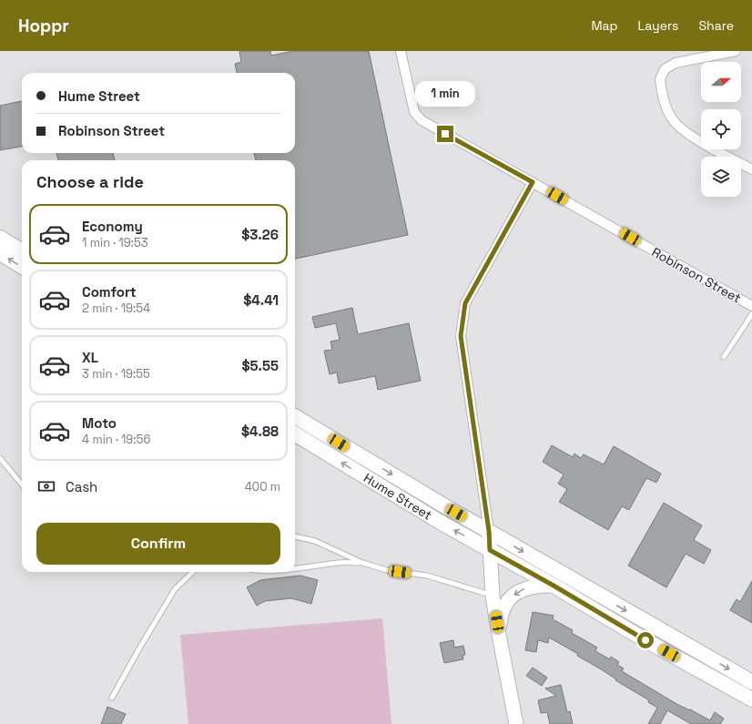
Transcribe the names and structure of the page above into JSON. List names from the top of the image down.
{
  "streets": {
    "main road": ["Hume Street"],
    "street": ["Robinson Street"]
  },
  "north": "right",
  "page": {
    "header": "Hoppr",
    "nav": ["Map", "Layers", "Share"],
    "banner": ["Hume Street", "Robinson Street"],
    "bubble": "1 min",
    "heading": "Choose a ride",
    "list": [
      {
        "name": "Economy",
        "note": "1 min · 19:53",
        "value": "$3.26"
      },
      {
        "name": "Comfort",
        "note": "2 min · 19:54",
        "value": "$4.41"
      },
      {
        "name": "XL",
        "note": "3 min · 19:55",
        "value": "$5.55"
      },
      {
        "name": "Moto",
        "note": "4 min · 19:56",
        "value": "$4.88"
      }
    ],
    "pay": ["Cash", "400 m"],
    "buttons": "Confirm"
  }
}
